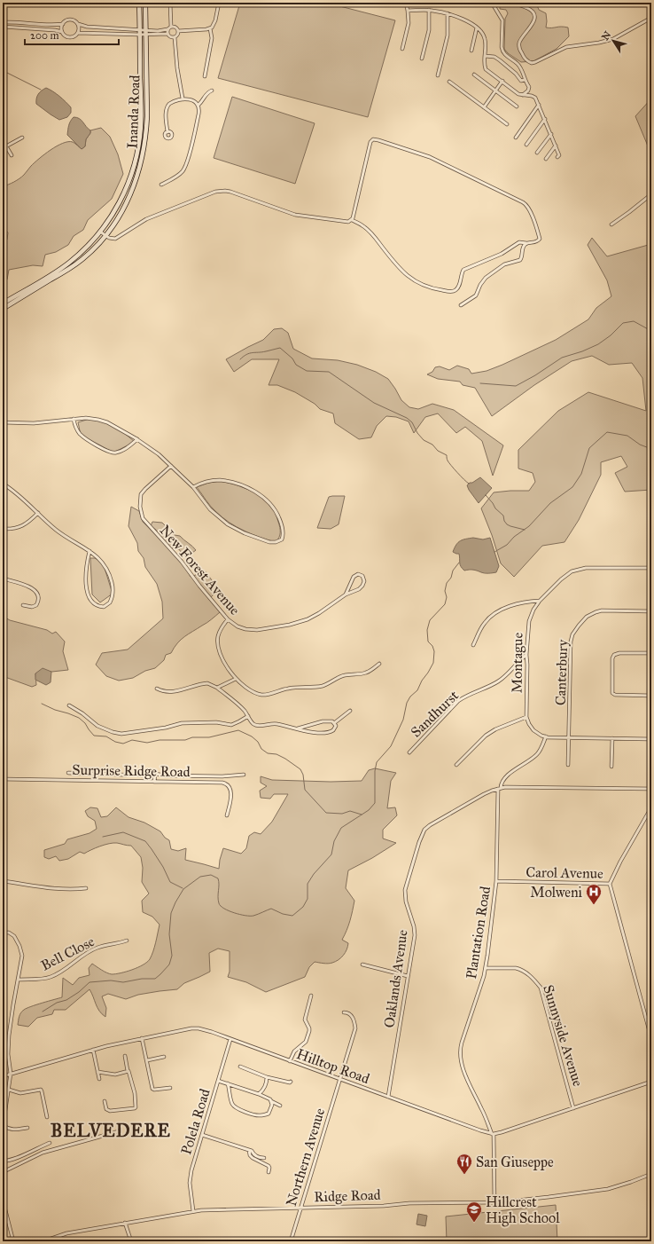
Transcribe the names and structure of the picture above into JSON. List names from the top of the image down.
{
  "streets": {
    "main road": ["Inanda Road"],
    "street": [
      "New Forest Avenue",
      "Montague",
      "Canterbury",
      "Sandhurst",
      "Surprise Ridge Road",
      "Carol Avenue",
      "Plantation Road",
      "Bell Close",
      "Oaklands Avenue",
      "Sunnyside Avenue",
      "Hilltop Road",
      "Polela Road",
      "Northern Avenue",
      "Ridge Road"
    ]
  },
  "crossings": [
    ["Montague", "Sandhurst"],
    ["Carol Avenue", "Plantation Road"],
    ["Plantation Road", "Oaklands Avenue"],
    ["Plantation Road", "Sunnyside Avenue"],
    ["Plantation Road", "Hilltop Road"],
    ["Plantation Road", "Ridge Road"],
    ["Oaklands Avenue", "Hilltop Road"],
    ["Hilltop Road", "Polela Road"],
    ["Hilltop Road", "Northern Avenue"],
    ["Polela Road", "Ridge Road"],
    ["Northern Avenue", "Ridge Road"]
  ],
  "districts": ["BELVEDERE"],
  "places": {
    "hospital": ["Molweni"],
    "restaurant": ["San Giuseppe"],
    "school or university": ["Hillcrest High School"]
  },
  "scale_bar": "200 m",
  "north": "top left"
}
